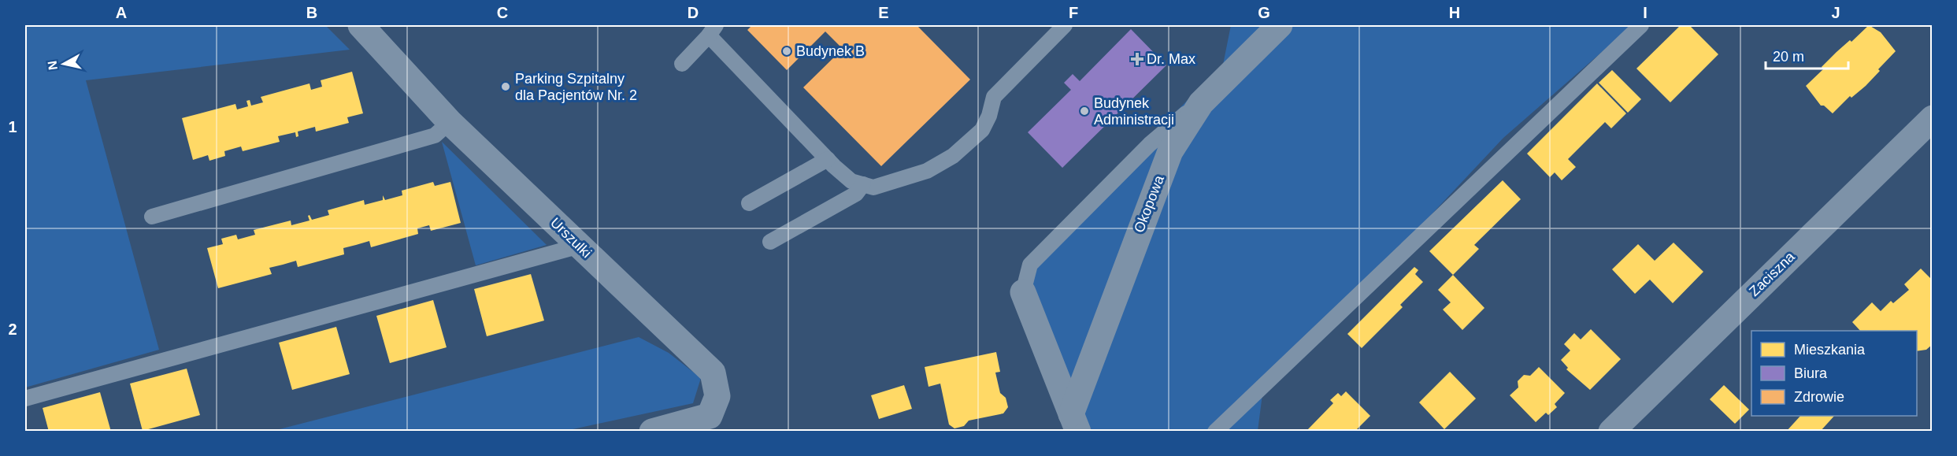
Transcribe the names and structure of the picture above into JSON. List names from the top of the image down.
{
  "streets": {
    "street": ["Okopowa", "Urszulki", "Zaciszna"]
  },
  "places": {
    "other": ["Budynek B", "Parking Szpitalny dla Pacjentów Nr. 2", "Budynek Administracji"],
    "health": ["Dr. Max"]
  },
  "legend": ["Mieszkania", "Biura", "Zdrowie"],
  "scale_bar": "20 m",
  "north": "left",
  "grid": {
    "columns": [
      "A",
      "B",
      "C",
      "D",
      "E",
      "F",
      "G",
      "H",
      "I",
      "J"
    ],
    "rows": ["1", "2"]
  }
}
